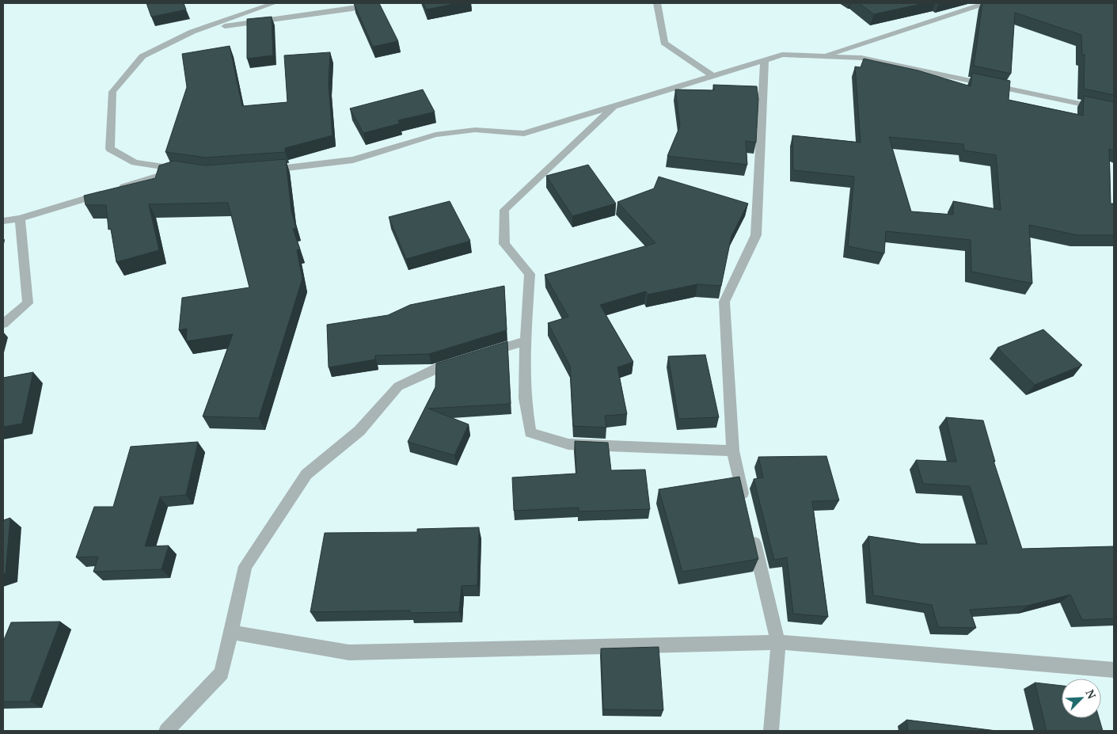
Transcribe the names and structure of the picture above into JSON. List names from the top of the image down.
{
  "north": "top right"
}
